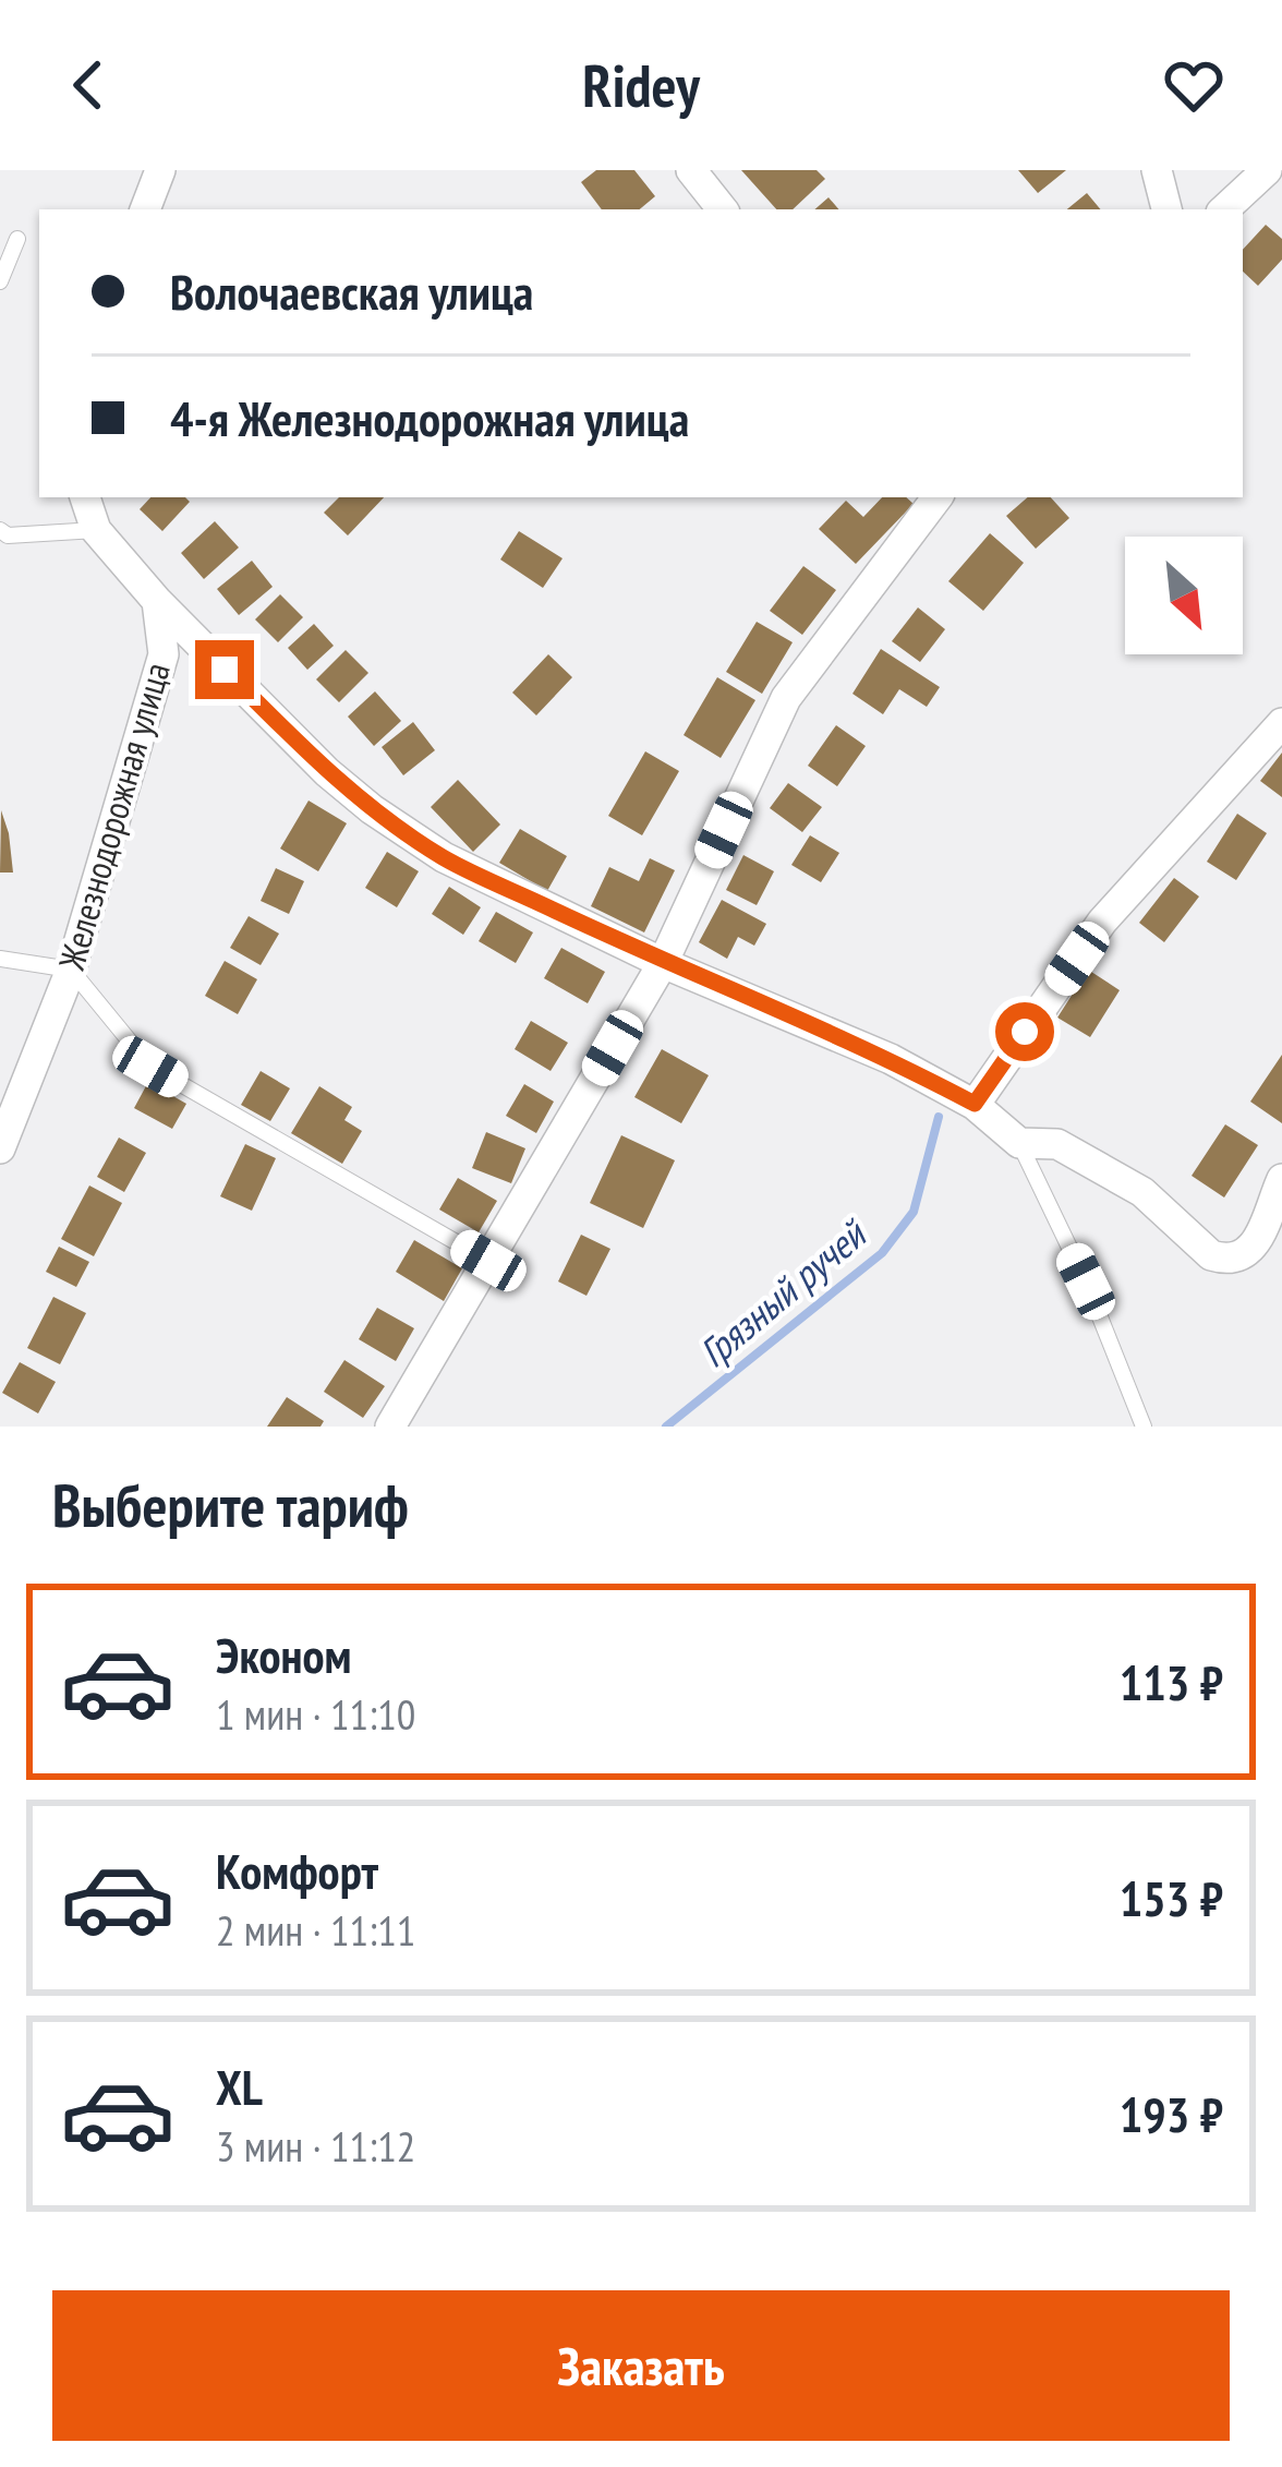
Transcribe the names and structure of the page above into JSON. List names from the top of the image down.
{
  "streets": {
    "street": ["Железнодорожная улица"]
  },
  "water": ["Грязный ручей"],
  "north": "bottom right",
  "page": {
    "header": "Ridey",
    "banner": ["Волочаевская улица", "4-я Железнодорожная улица"],
    "heading": "Выберите тариф",
    "list": [
      {
        "name": "Эконом",
        "note": "1 мин · 11:10",
        "value": "113 ₽"
      },
      {
        "name": "Комфорт",
        "note": "2 мин · 11:11",
        "value": "153 ₽"
      },
      {
        "name": "XL",
        "note": "3 мин · 11:12",
        "value": "193 ₽"
      }
    ],
    "buttons": "Заказать"
  }
}
